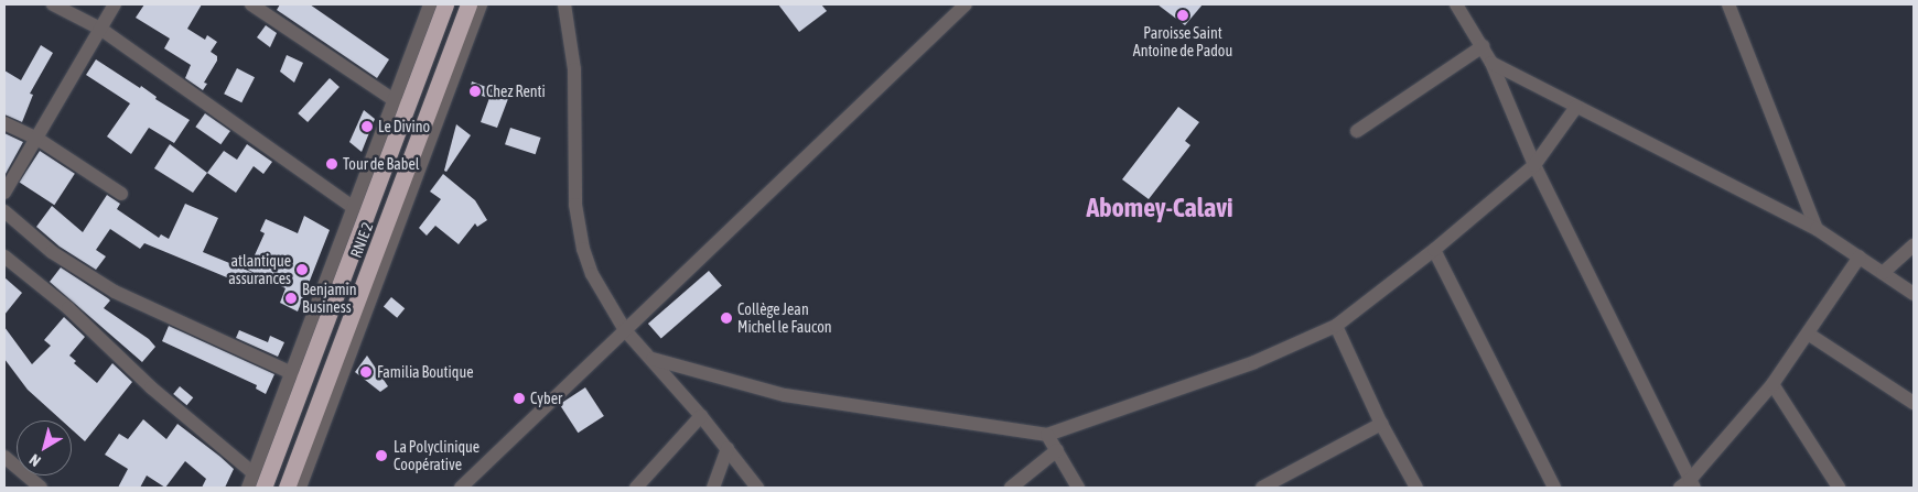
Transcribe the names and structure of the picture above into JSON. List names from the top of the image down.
{
  "streets": {
    "highway": ["RNIE 2"]
  },
  "districts": ["Abomey-Calavi"],
  "places": [
    "Paroisse Saint Antoine de Padou",
    "Chez Renti",
    "Le Divino",
    "Tour de Babel",
    "atlantique assurances",
    "Benjamin Business",
    "Collège Jean Michel le Faucon",
    "Familia Boutique",
    "Cyber",
    "La Polyclinique Coopérative"
  ],
  "north": "bottom left"
}
